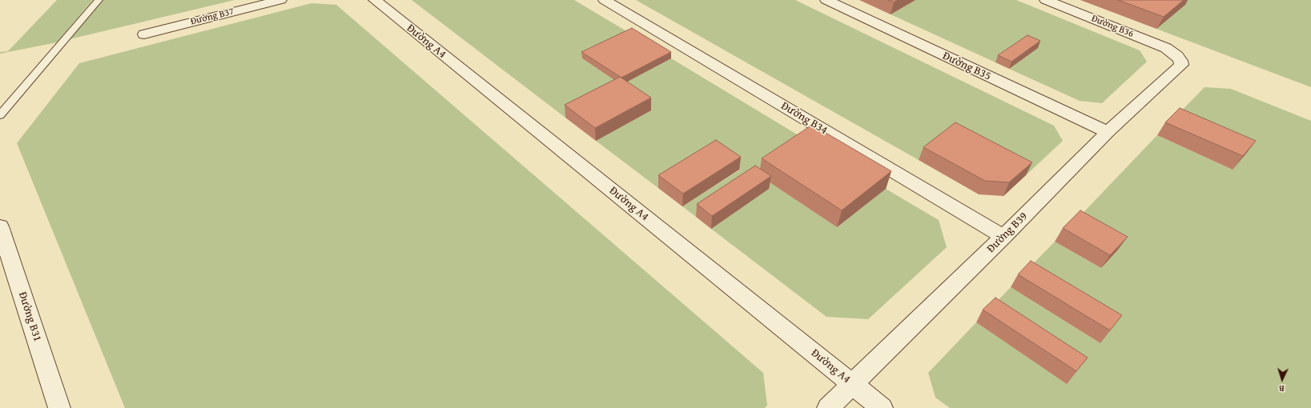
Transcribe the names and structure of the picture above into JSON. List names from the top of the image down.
{
  "streets": {
    "street": [
      "Đường B37",
      "Đường B36",
      "Đường A4",
      "Đường B35",
      "Đường B34",
      "Đường B39",
      "Đường B31"
    ]
  },
  "crossings": [
    ["Đường B36", "Đường B39"],
    ["Đường A4", "Đường B39"],
    ["Đường B35", "Đường B39"],
    ["Đường B34", "Đường B39"]
  ],
  "north": "bottom"
}
